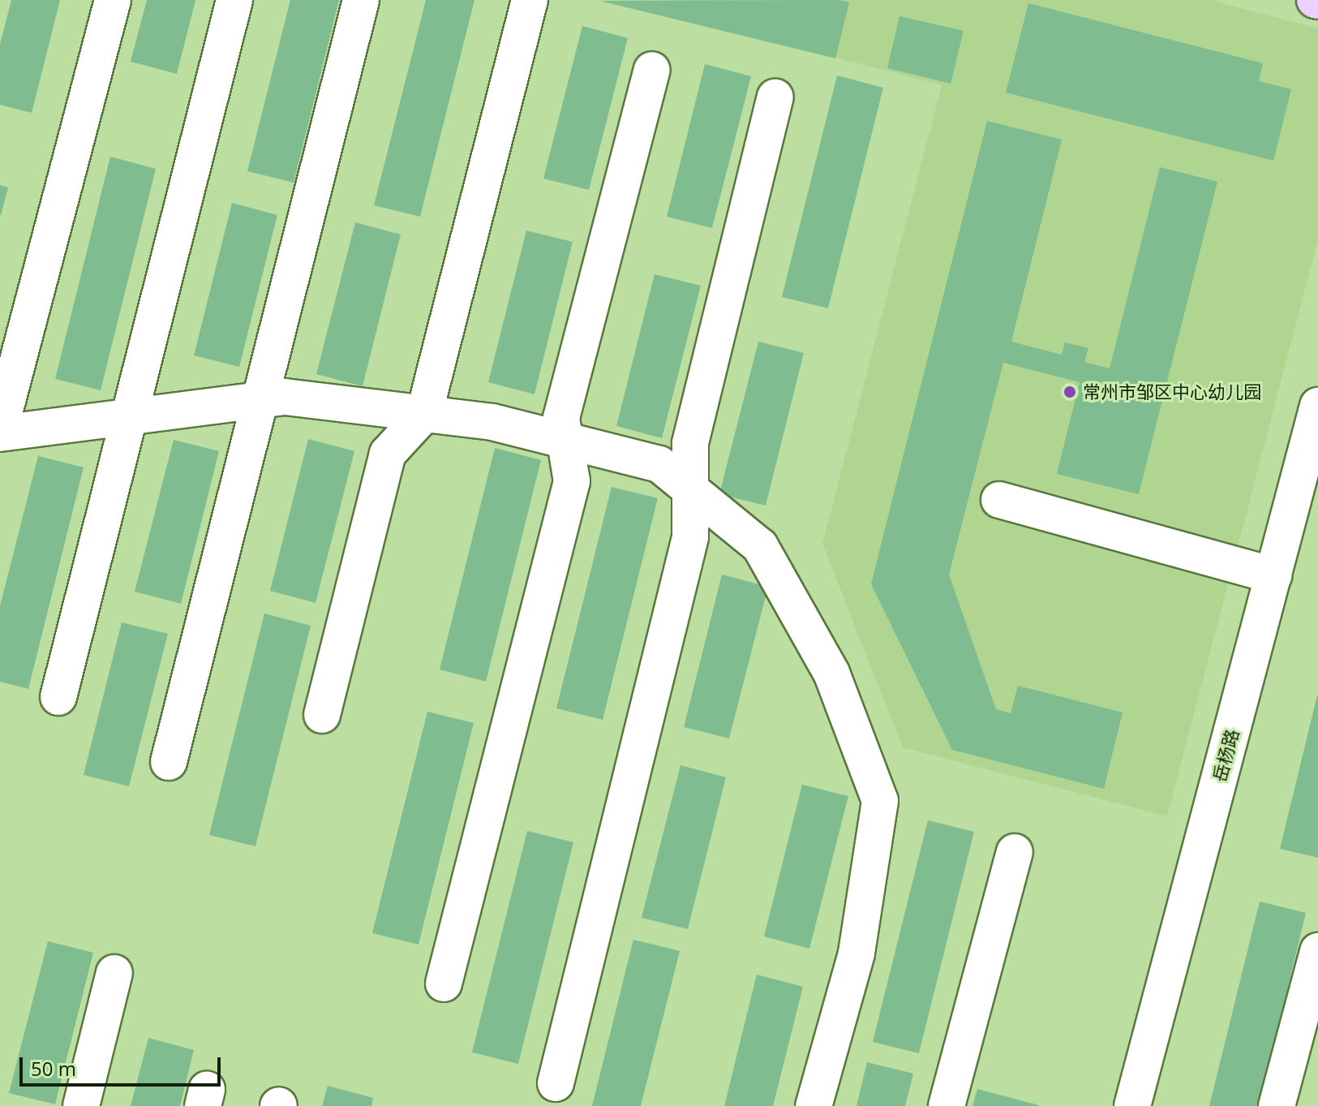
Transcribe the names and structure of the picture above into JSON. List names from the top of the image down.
{
  "streets": {
    "street": ["岳杨路"]
  },
  "places": ["常州市邹区中心幼儿园"],
  "scale_bar": "50 m"
}
